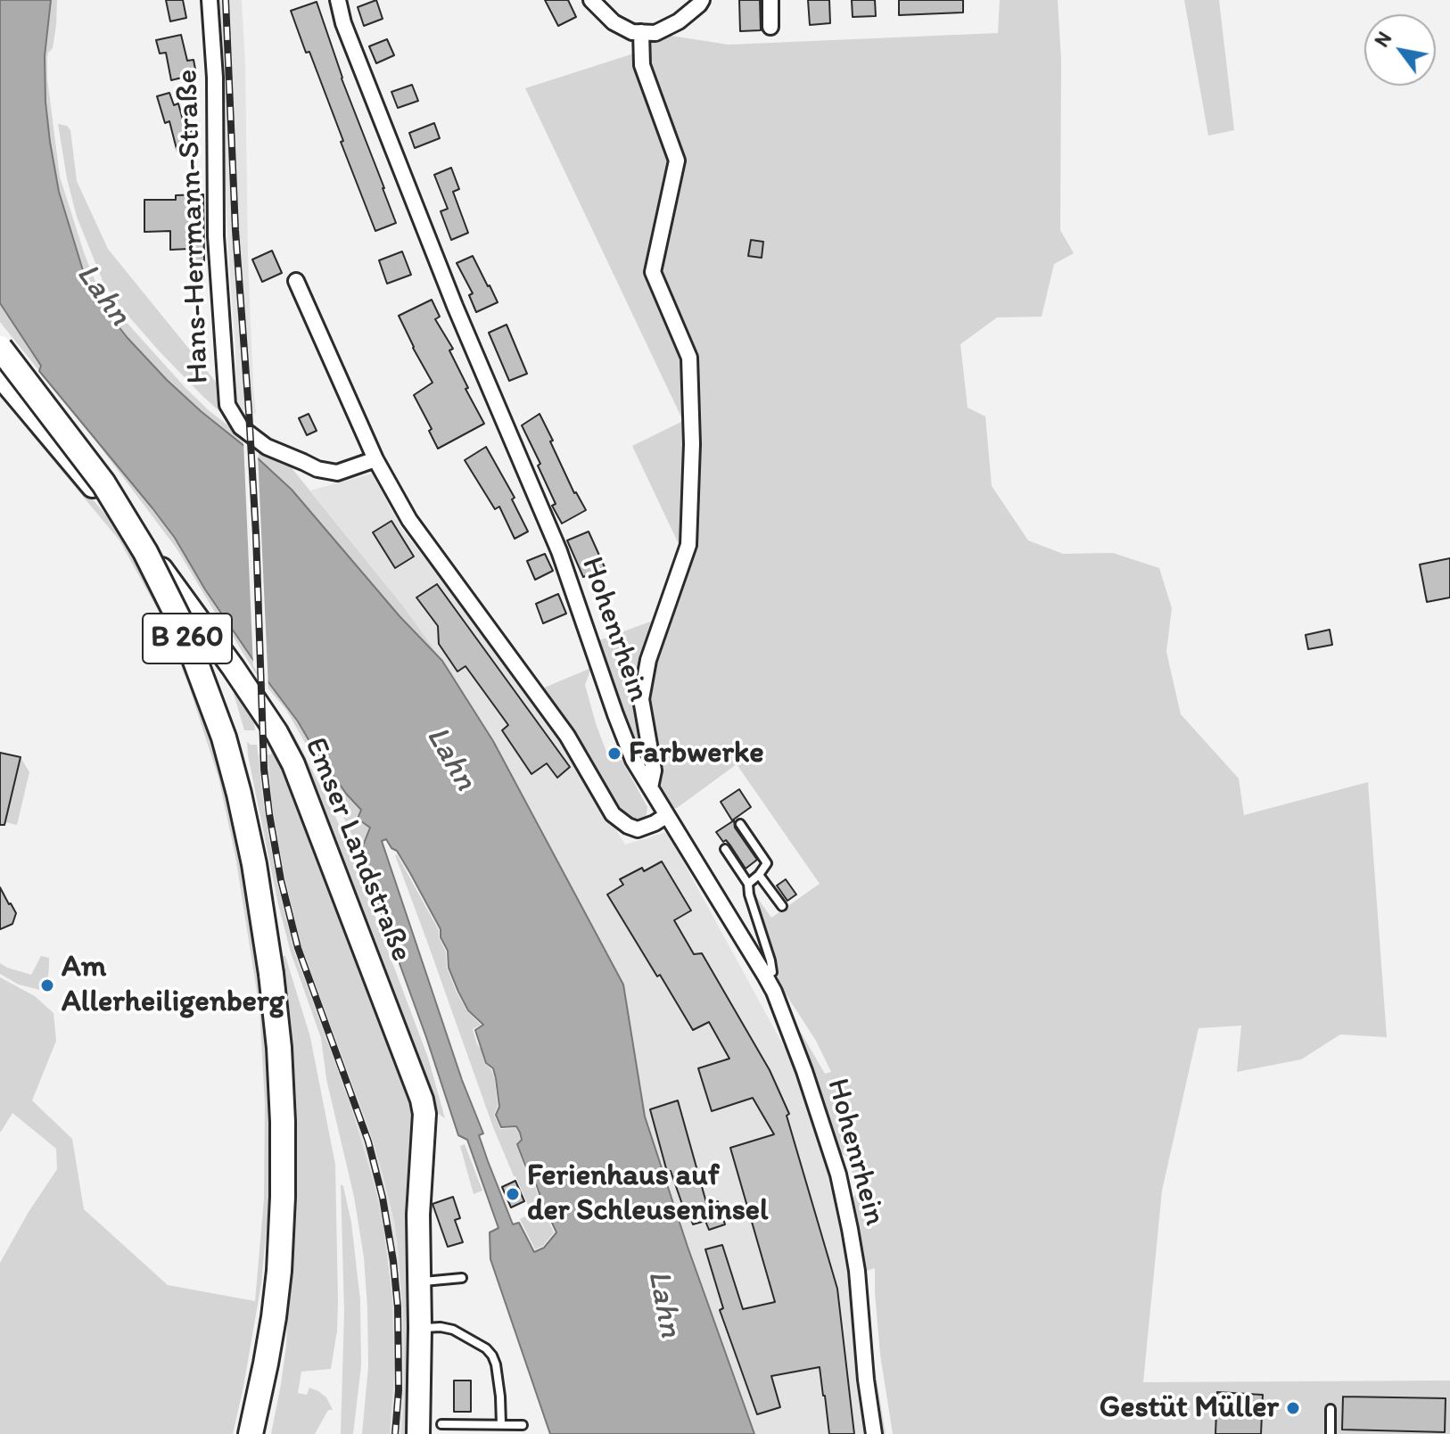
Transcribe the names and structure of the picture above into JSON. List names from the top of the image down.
{
  "streets": {
    "main road": ["B 260"],
    "street": ["Hans-Herrmann-Straße", "Hohenrhein", "Emser Landstraße"]
  },
  "water": ["Lahn"],
  "places": [
    "Farbwerke",
    "Am Allerheiligenberg",
    "Ferienhaus auf der Schleuseninsel",
    "Gestüt Müller"
  ],
  "north": "top left"
}
